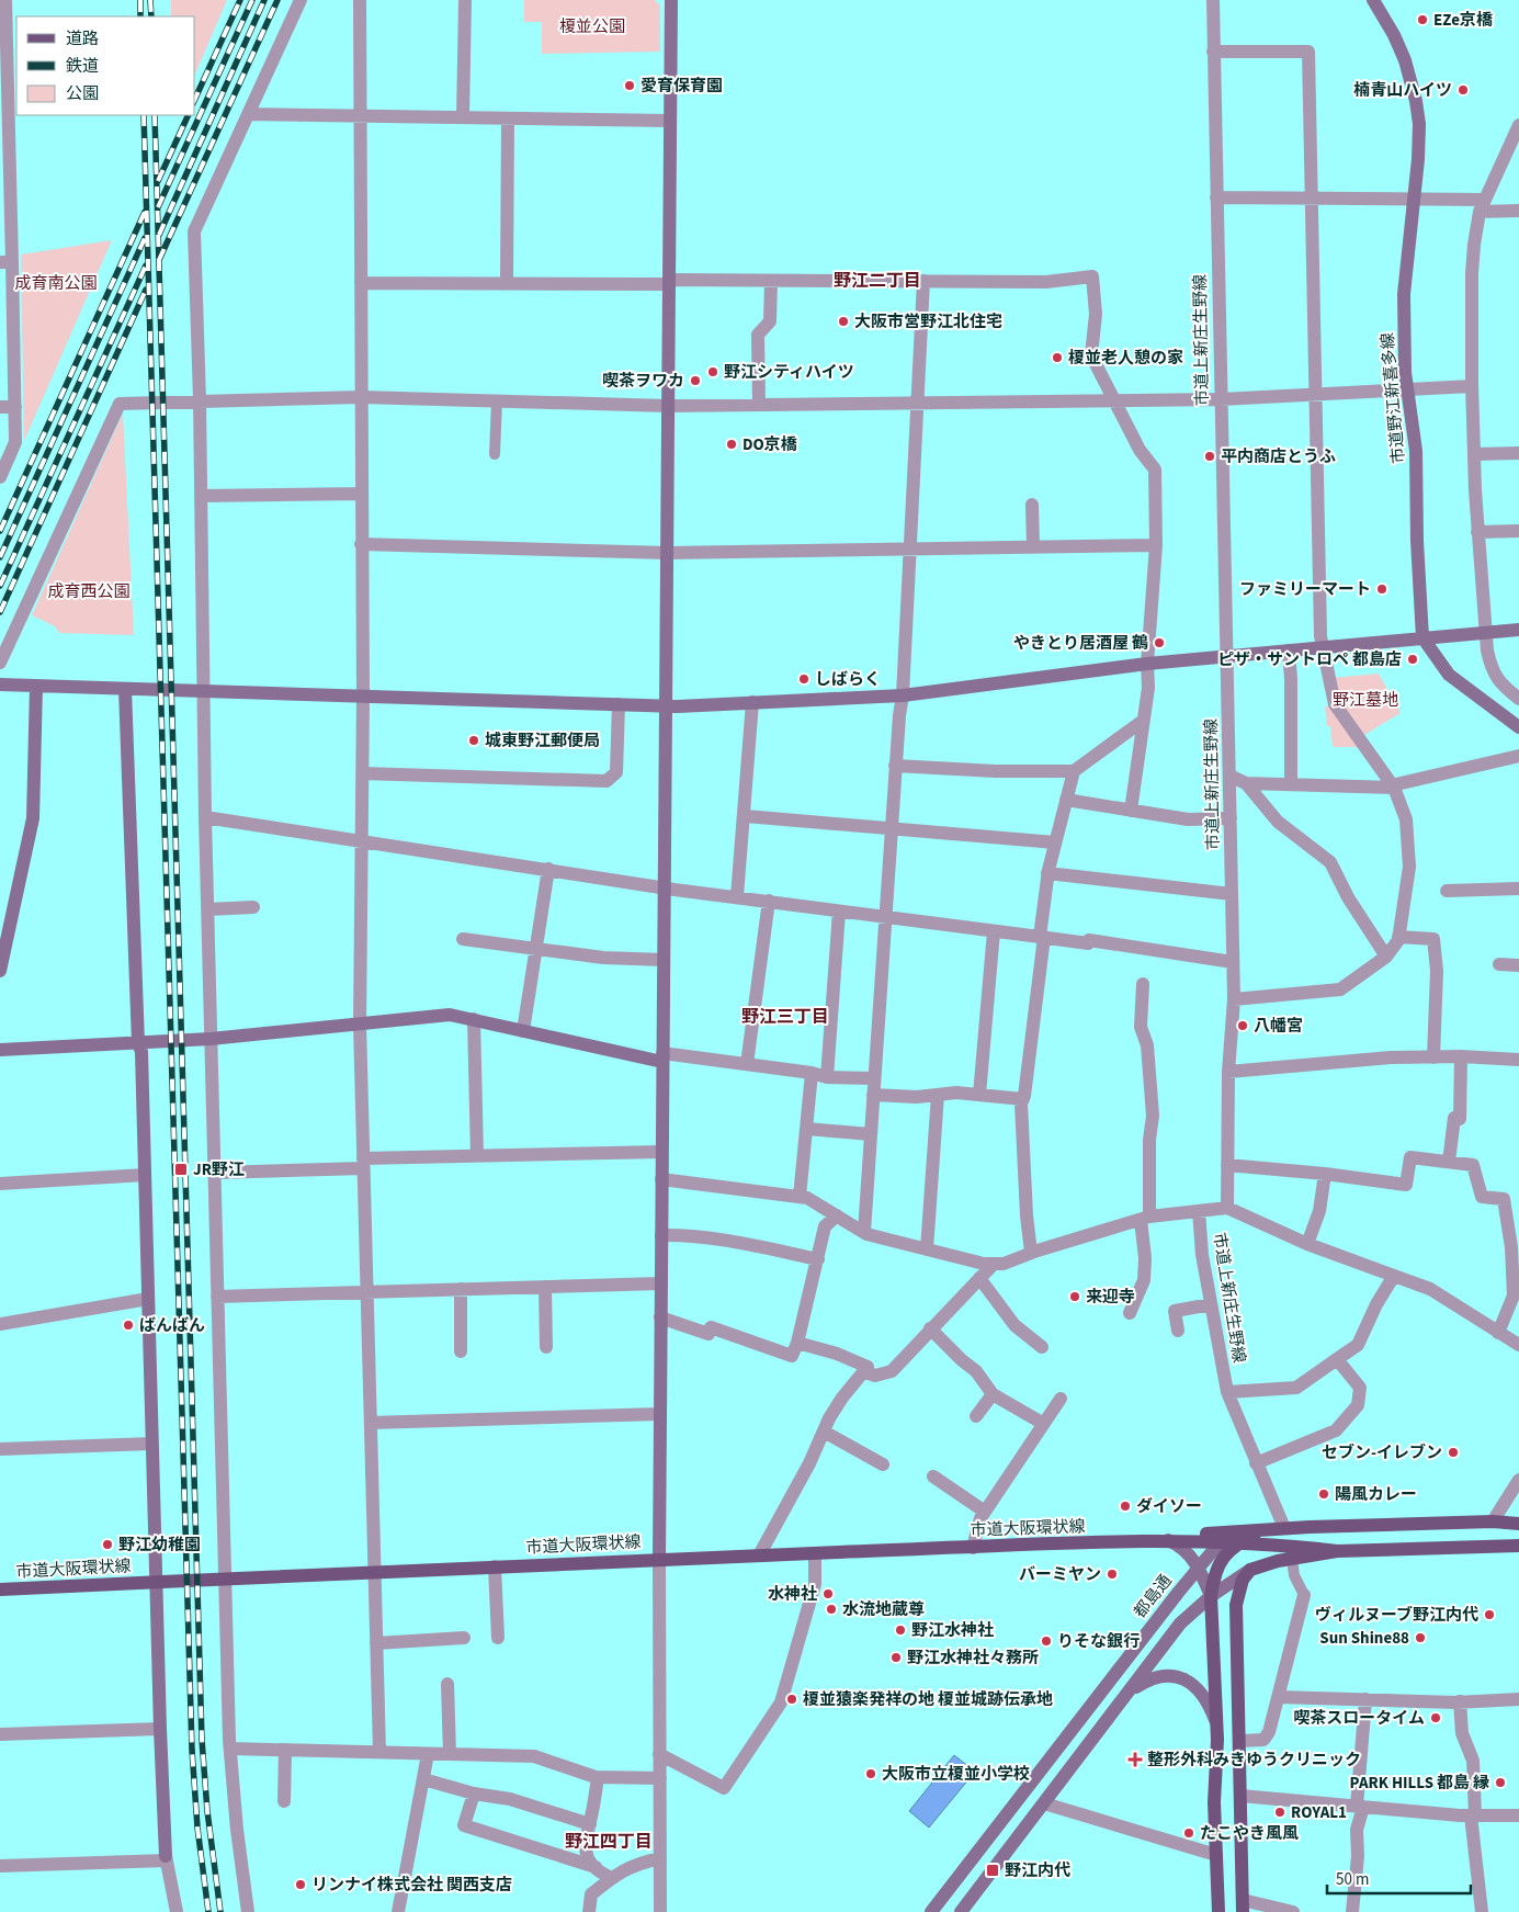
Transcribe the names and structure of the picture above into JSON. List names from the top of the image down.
{
  "streets": {
    "main road": ["市道大阪環状線"],
    "street": ["市道上新庄生野線", "市道野江新喜多線", "都島通"]
  },
  "crossings": [
    ["市道大阪環状線", "都島通"]
  ],
  "districts": ["野江二丁目", "野江三丁目", "野江四丁目"],
  "parks": [
    "榎並公園",
    "成育南公園",
    "成育西公園",
    "野江墓地"
  ],
  "places": {
    "other": [
      "EZe京橋",
      "愛育保育園",
      "楠青山ハイツ",
      "大阪市営野江北住宅",
      "榎並老人憩の家",
      "野江シティハイツ",
      "喫茶ヲワカ",
      "DO京橋",
      "平内商店とうふ",
      "ファミリーマート",
      "やきとり居酒屋 鶴",
      "ピザ・サントロペ 都島店",
      "しばらく",
      "城東野江郵便局",
      "八幡宮",
      "来迎寺",
      "ばんばん",
      "セブン-イレブン",
      "陽風カレー",
      "ダイソー",
      "野江幼稚園",
      "バーミヤン",
      "水神社",
      "水流地蔵尊",
      "ヴィルヌーブ野江内代",
      "野江水神社",
      "Sun Shine88",
      "りそな銀行",
      "野江水神社々務所",
      "榎並猿楽発祥の地 榎並城跡伝承地",
      "喫茶スロータイム",
      "大阪市立榎並小学校",
      "PARK HILLS 都島 縁",
      "ROYAL1",
      "たこやき風風",
      "リンナイ株式会社 関西支店"
    ],
    "transit": ["JR野江", "野江内代"],
    "health": ["整形外科みきゆうクリニック"]
  },
  "legend": ["道路", "鉄道", "公園"],
  "scale_bar": "50 m"
}
